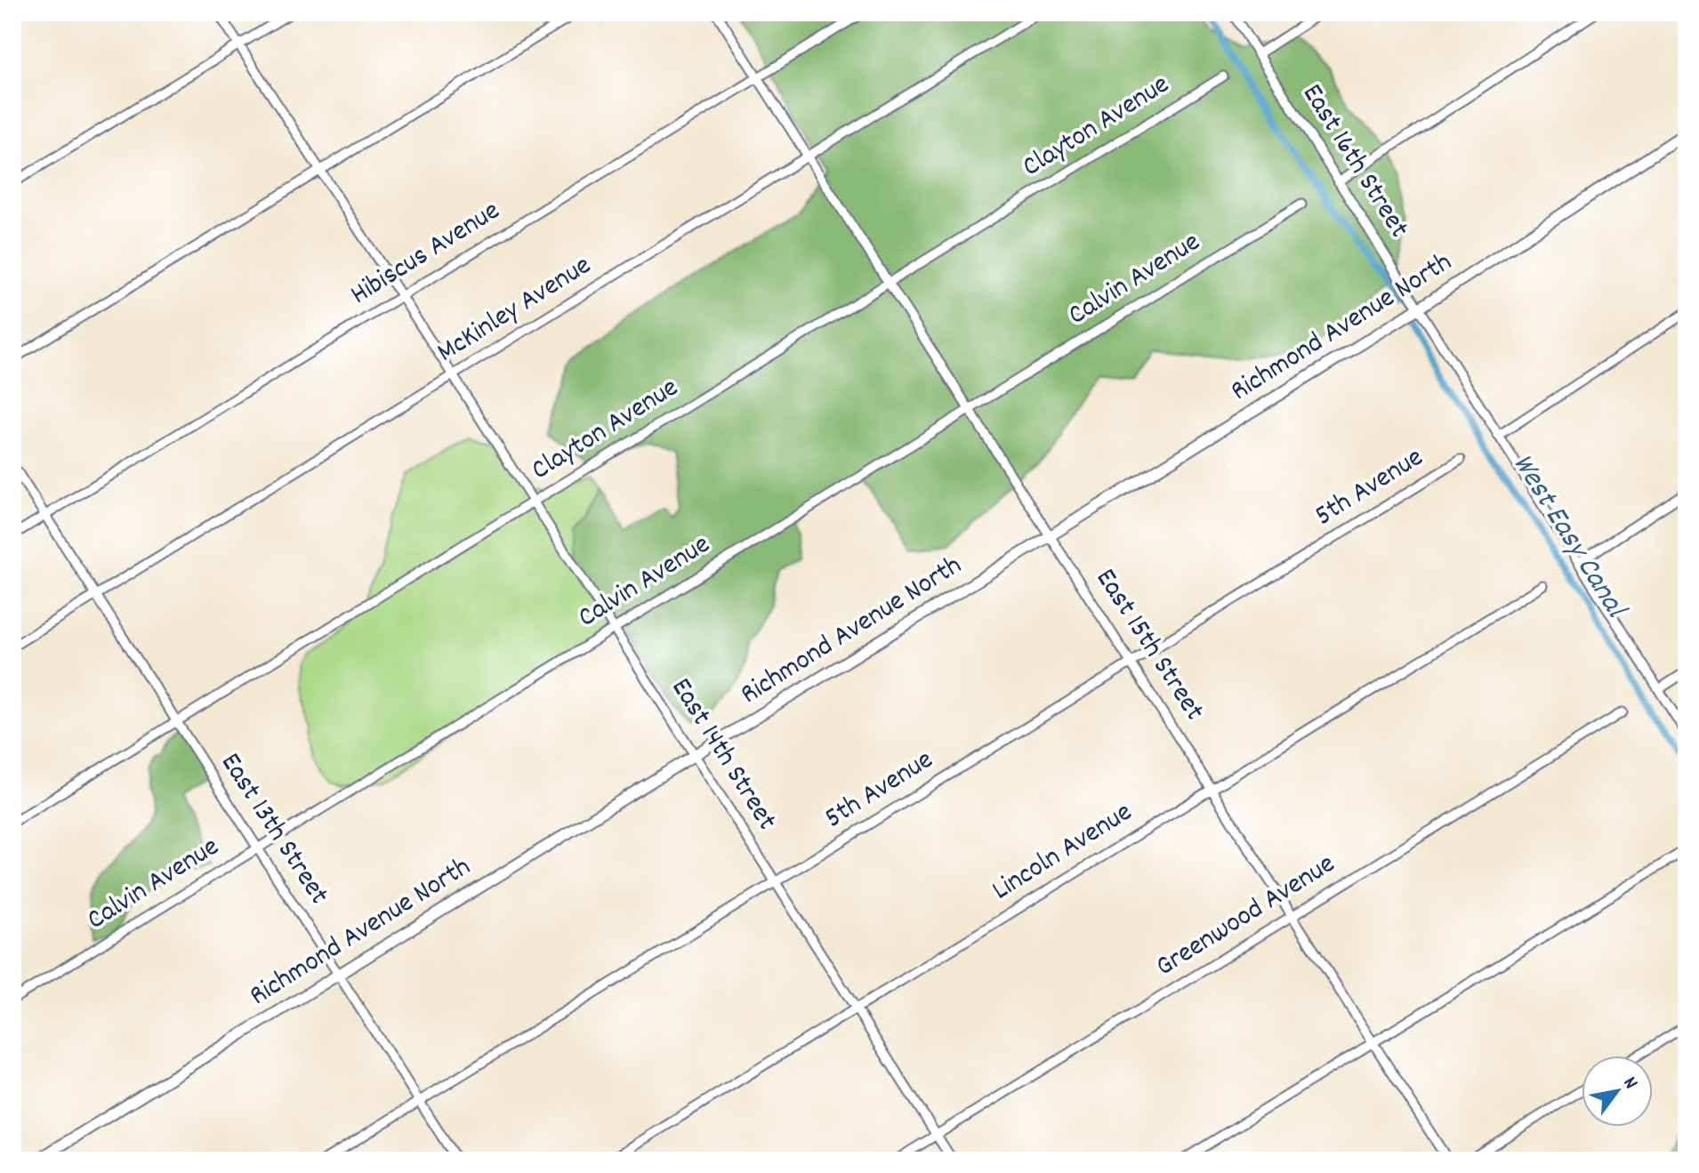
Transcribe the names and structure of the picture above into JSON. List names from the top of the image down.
{
  "streets": {
    "street": [
      "Clayton Avenue",
      "East 16th Street",
      "Hibiscus Avenue",
      "Calvin Avenue",
      "McKinley Avenue",
      "Richmond Avenue North",
      "5th Avenue",
      "East 15th Street",
      "East 14th Street",
      "East 13th Street",
      "Lincoln Avenue",
      "Greenwood Avenue"
    ]
  },
  "crossings": [
    ["Clayton Avenue", "East 15th Street"],
    ["Clayton Avenue", "East 14th Street"],
    ["Clayton Avenue", "East 13th Street"],
    ["East 16th Street", "Richmond Avenue North"],
    ["Hibiscus Avenue", "East 15th Street"],
    ["Hibiscus Avenue", "East 14th Street"],
    ["Hibiscus Avenue", "East 13th Street"],
    ["Calvin Avenue", "East 15th Street"],
    ["Calvin Avenue", "East 14th Street"],
    ["Calvin Avenue", "East 13th Street"],
    ["McKinley Avenue", "East 15th Street"],
    ["McKinley Avenue", "East 14th Street"],
    ["McKinley Avenue", "East 13th Street"],
    ["Richmond Avenue North", "East 15th Street"],
    ["Richmond Avenue North", "East 14th Street"],
    ["Richmond Avenue North", "East 13th Street"],
    ["5th Avenue", "East 15th Street"],
    ["5th Avenue", "East 14th Street"],
    ["5th Avenue", "East 13th Street"],
    ["East 15th Street", "Lincoln Avenue"],
    ["East 15th Street", "Greenwood Avenue"],
    ["East 14th Street", "Lincoln Avenue"],
    ["East 14th Street", "Greenwood Avenue"]
  ],
  "water": ["West Easy Canal"],
  "north": "top right"
}
